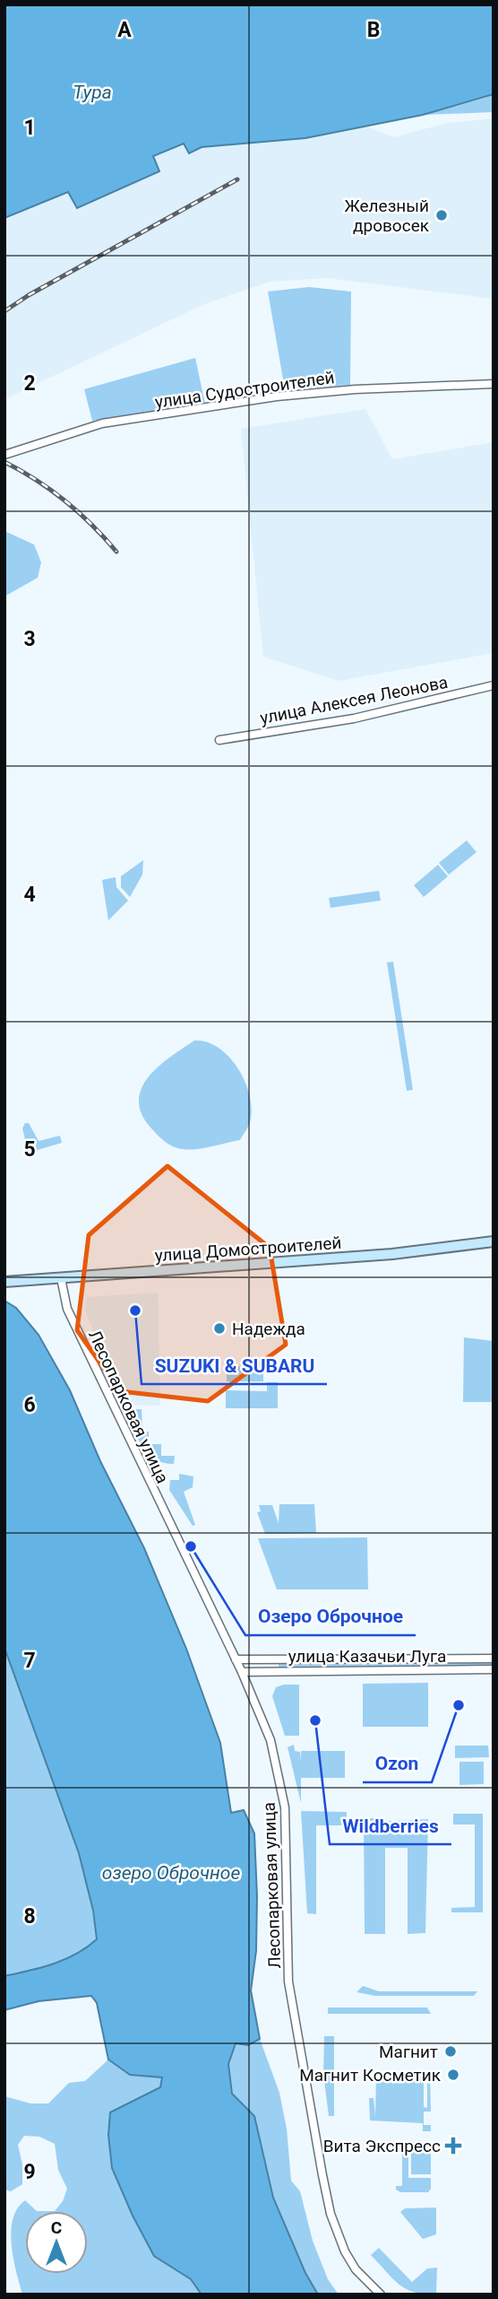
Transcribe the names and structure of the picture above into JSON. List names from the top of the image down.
{
  "streets": {
    "main road": ["улица Домостроителей"],
    "street": [
      "улица Судостроителей",
      "улица Алексея Леонова",
      "Лесопарковая улица",
      "улица Казачьи Луга"
    ]
  },
  "crossings": [
    ["улица Домостроителей", "Лесопарковая улица"],
    ["Лесопарковая улица", "улица Казачьи Луга"]
  ],
  "water": ["Тура", "озеро Оброчное"],
  "places": {
    "other": [
      "Железный дровосек",
      "SUZUKI & SUBARU",
      "Надежда",
      "Озеро Оброчное",
      "Ozon",
      "Wildberries",
      "Магнит",
      "Магнит Косметик"
    ],
    "health": ["Вита Экспресс"]
  },
  "north": "top",
  "grid": {
    "columns": ["A", "B"],
    "rows": [
      "1",
      "2",
      "3",
      "4",
      "5",
      "6",
      "7",
      "8",
      "9"
    ]
  }
}
